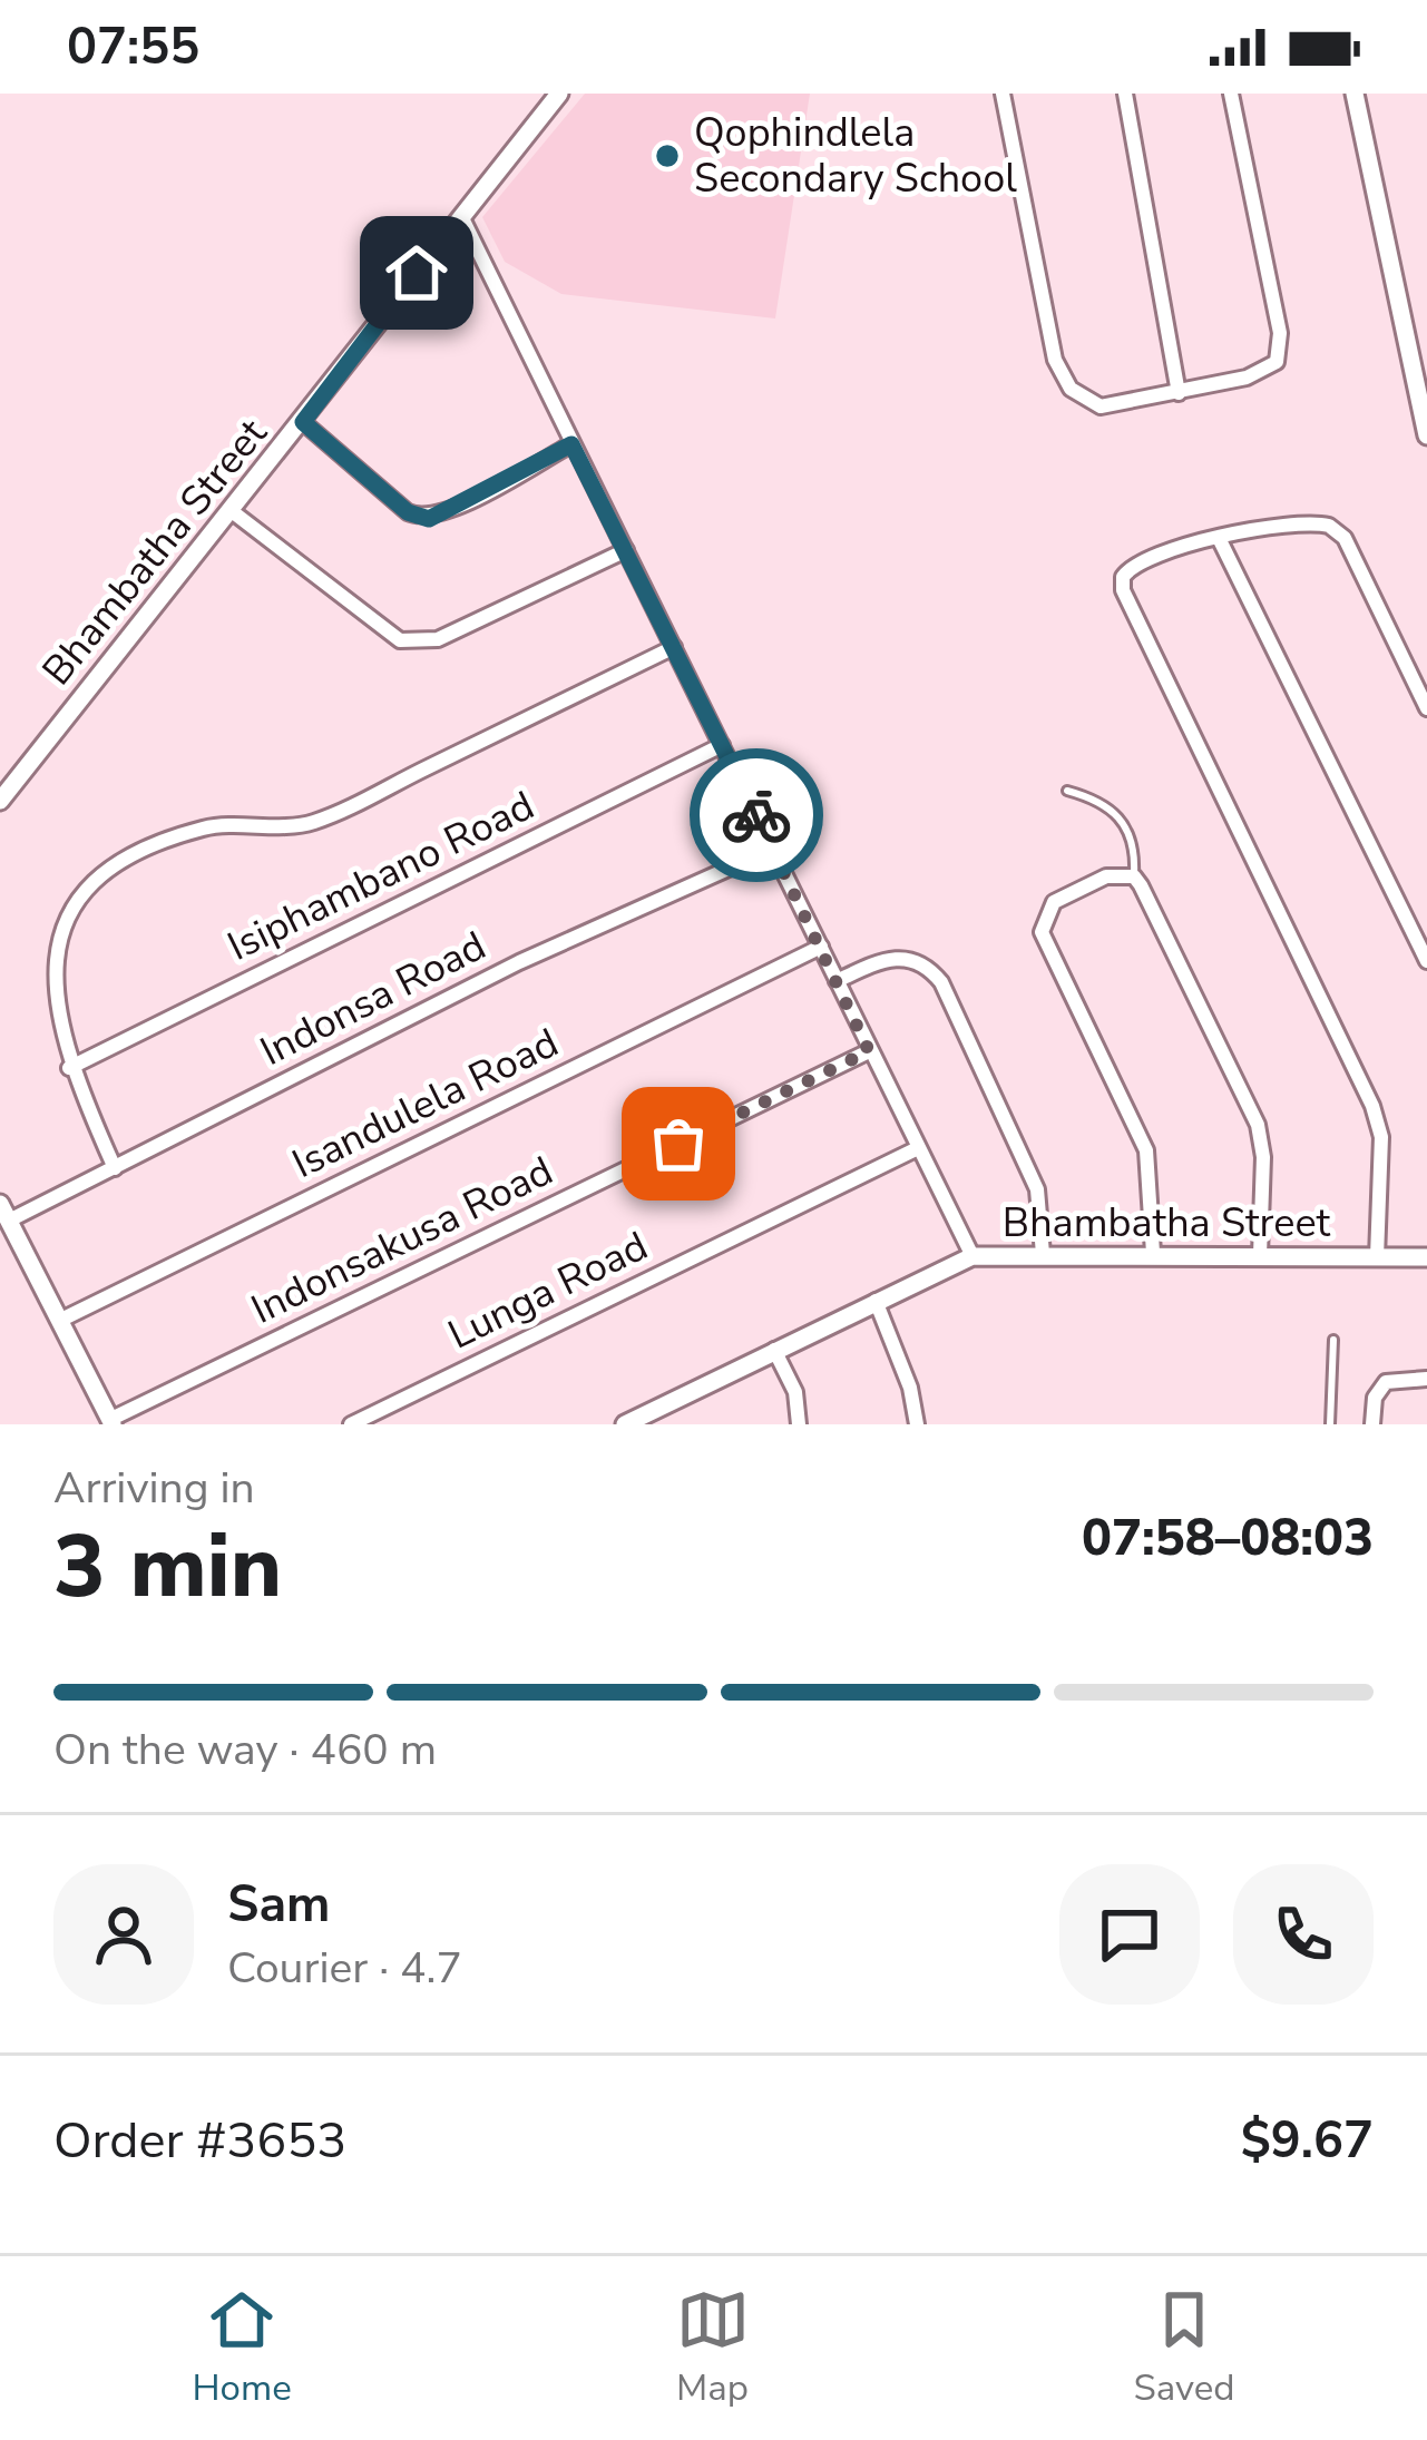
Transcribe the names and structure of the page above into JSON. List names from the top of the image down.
{
  "streets": {
    "street": [
      "Bhambatha Street",
      "Isiphambano Road",
      "Indonsa Road",
      "Isandulela Road",
      "Indonsakusa Road",
      "Lunga Road"
    ]
  },
  "places": ["Qophindlela Secondary School"],
  "page": {
    "status": "07:55",
    "heading": ["3 min", "Arriving in", "07:58–08:03"],
    "panel": [
      "Sam",
      "Courier · 4.7",
      "Order #3653",
      "$9.67"
    ],
    "bar": "On the way · 460 m",
    "tabs": ["Home", "Map", "Saved"]
  }
}
